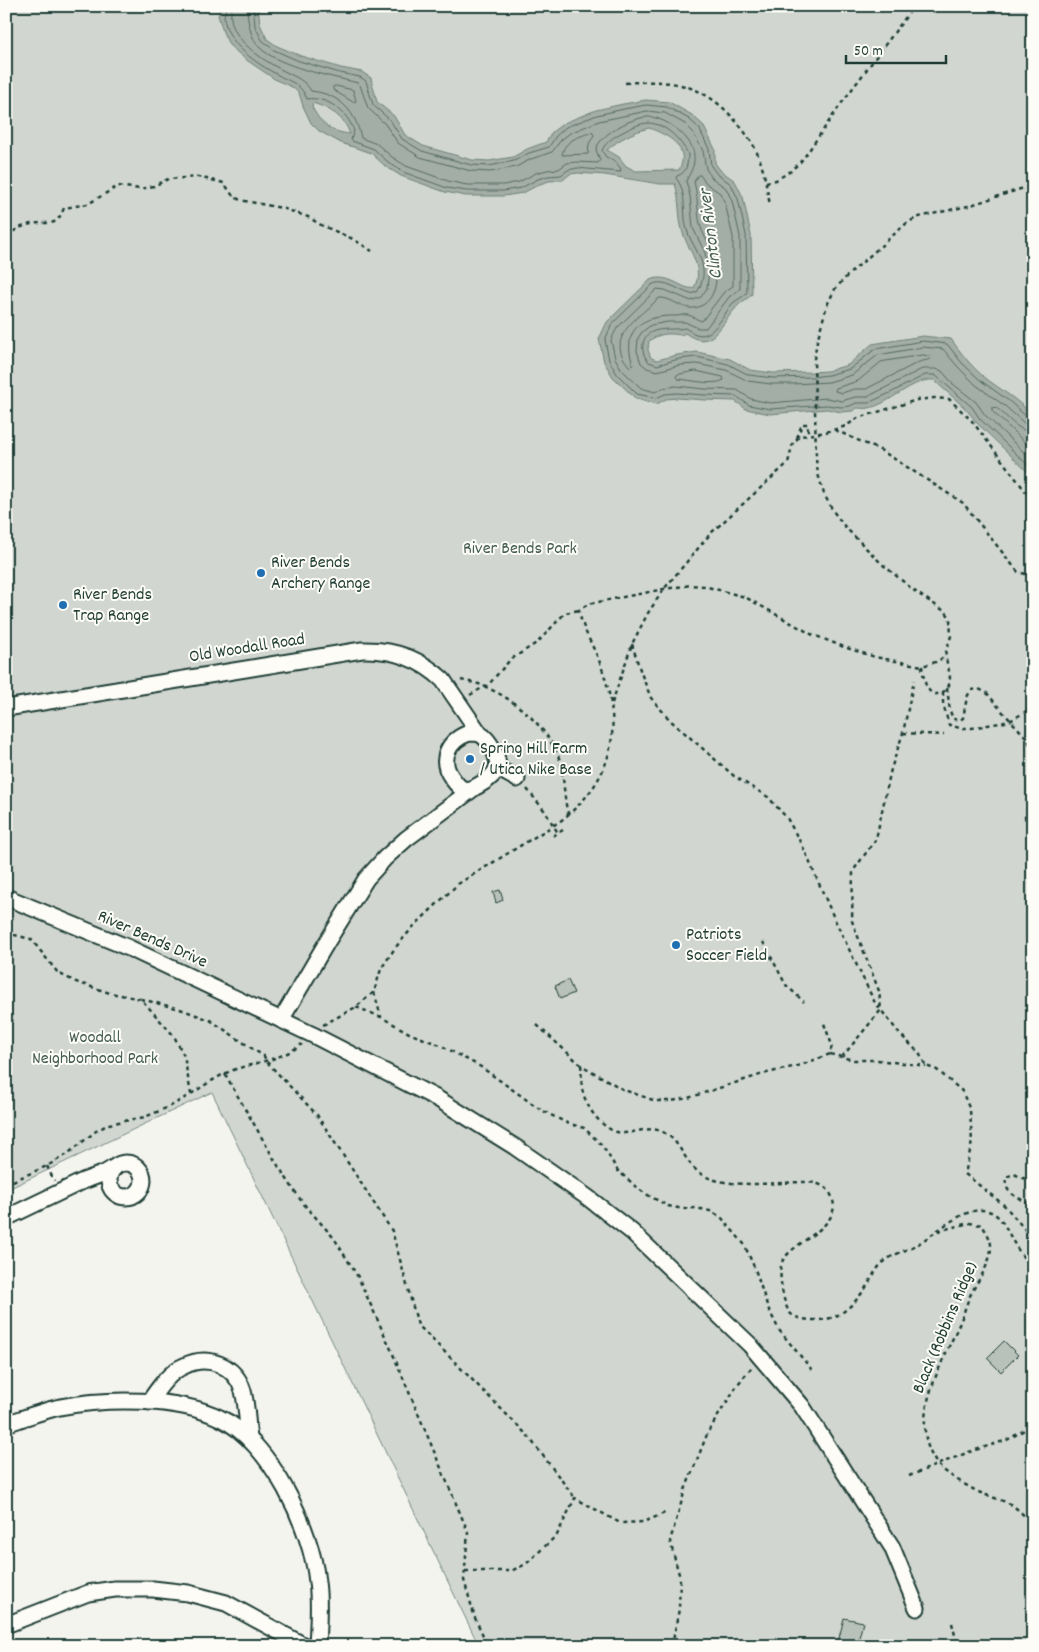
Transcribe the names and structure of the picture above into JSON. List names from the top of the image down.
{
  "streets": {
    "street": ["Old Woodall Road", "River Bends Drive"],
    "path": ["Black (Robbins Ridge)"]
  },
  "water": ["Clinton River"],
  "parks": ["River Bends Park", "Woodall Neighborhood Park"],
  "places": [
    "River Bends Archery Range",
    "River Bends Trap Range",
    "Spring Hill Farm / Utica Nike Base",
    "Patriots Soccer Field"
  ],
  "scale_bar": "50 m"
}
